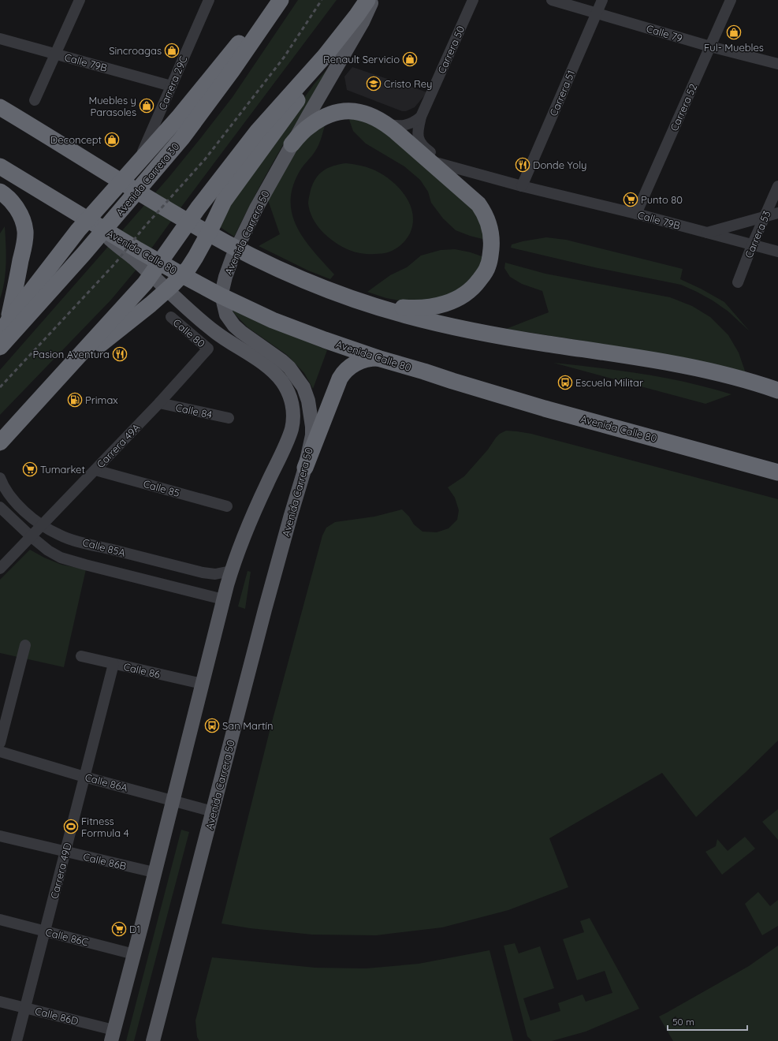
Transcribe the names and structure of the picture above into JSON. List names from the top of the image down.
{
  "streets": {
    "highway": ["Avenida Carrera 30", "Avenida Calle 80"],
    "main road": ["Avenida Carrera 50"],
    "street": [
      "Calle 79",
      "Carrera 50",
      "Calle 79B",
      "Carrera 29C",
      "Carrera 51",
      "Carrera 52",
      "Carrera 53",
      "Calle 80",
      "Calle 84",
      "Carrera 49A",
      "Calle 85",
      "Calle 85A",
      "Calle 86",
      "Calle 86A",
      "Calle 86B",
      "Carrera 49D",
      "Calle 86C",
      "Calle 86D"
    ]
  },
  "crossings": [
    ["Calle 79", "Carrera 51"],
    ["Calle 79", "Carrera 52"],
    ["Carrera 50", "Calle 79B"],
    ["Calle 79B", "Carrera 29C"],
    ["Calle 79B", "Carrera 51"],
    ["Calle 79B", "Carrera 52"],
    ["Calle 79B", "Carrera 53"],
    ["Carrera 29C", "Avenida Carrera 30"],
    ["Avenida Carrera 50", "Calle 86A"],
    ["Calle 80", "Carrera 49A"],
    ["Calle 84", "Carrera 49A"],
    ["Carrera 49A", "Calle 85"],
    ["Carrera 49A", "Calle 85A"],
    ["Calle 86", "Carrera 49D"],
    ["Calle 86A", "Carrera 49D"],
    ["Calle 86B", "Carrera 49D"],
    ["Carrera 49D", "Calle 86C"],
    ["Carrera 49D", "Calle 86D"]
  ],
  "places": {
    "shop": [
      "Ful- Muebles",
      "Sincroagas",
      "Renault Servicio",
      "Muebles y Parasoles",
      "Deconcept"
    ],
    "school or university": ["Cristo Rey"],
    "restaurant": ["Donde Yoly", "Pasion Aventura"],
    "supermarket": ["Punto 80", "Tumarket", "D1"],
    "bus stop": ["Escuela Militar", "San Martín"],
    "fuel station": ["Primax"],
    "sports": ["Fitness Formula 4"]
  },
  "scale_bar": "50 m"
}
